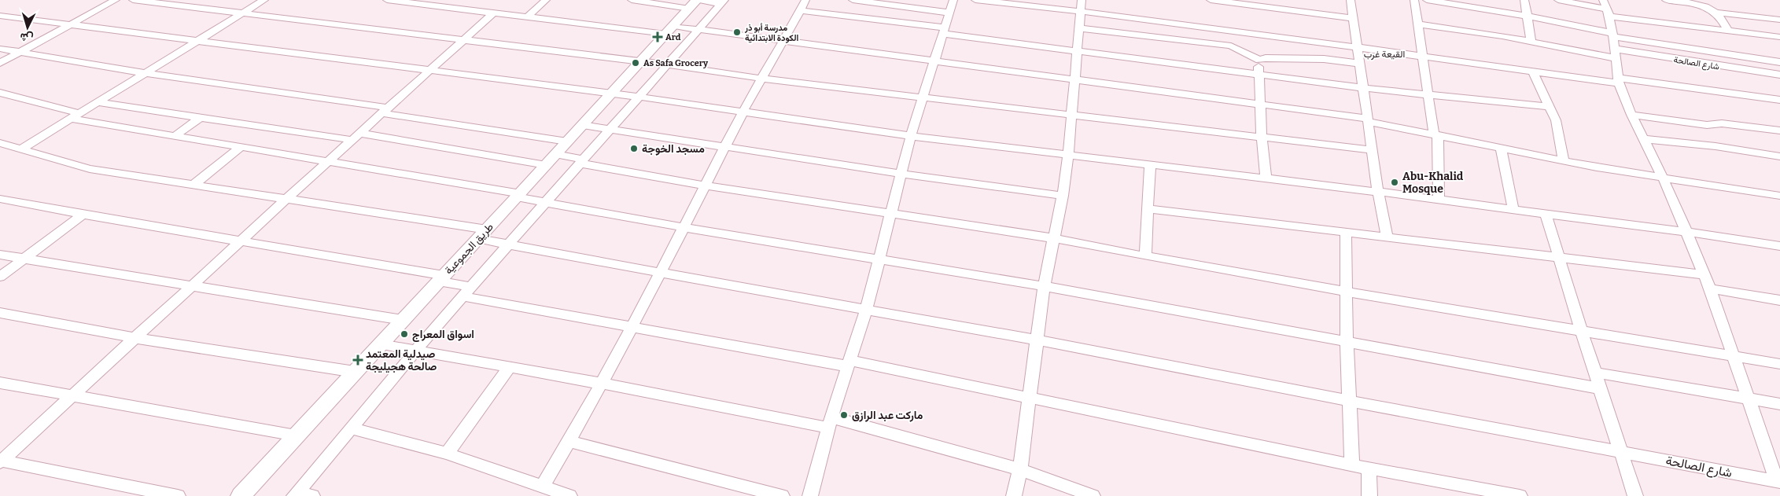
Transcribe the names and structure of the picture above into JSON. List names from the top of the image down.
{
  "streets": {
    "main road": ["طريق الجموعية"],
    "street": ["شارع الصالحة"]
  },
  "crossings": [
    ["شارع الصالحة", "طريق الجموعية"]
  ],
  "districts": ["القيعة غرب"],
  "places": {
    "other": [
      "مدرسة أبو ذر الكودة الابتدائية",
      "As Safa Grocery",
      "مسجد الخوجة",
      "Abu-Khalid Mosque",
      "اسواق المعراج",
      "ماركت عبد الرازق"
    ],
    "health": ["Ard", "صيدلية المعتمد صالحة هجيليجة"]
  },
  "north": "bottom"
}
